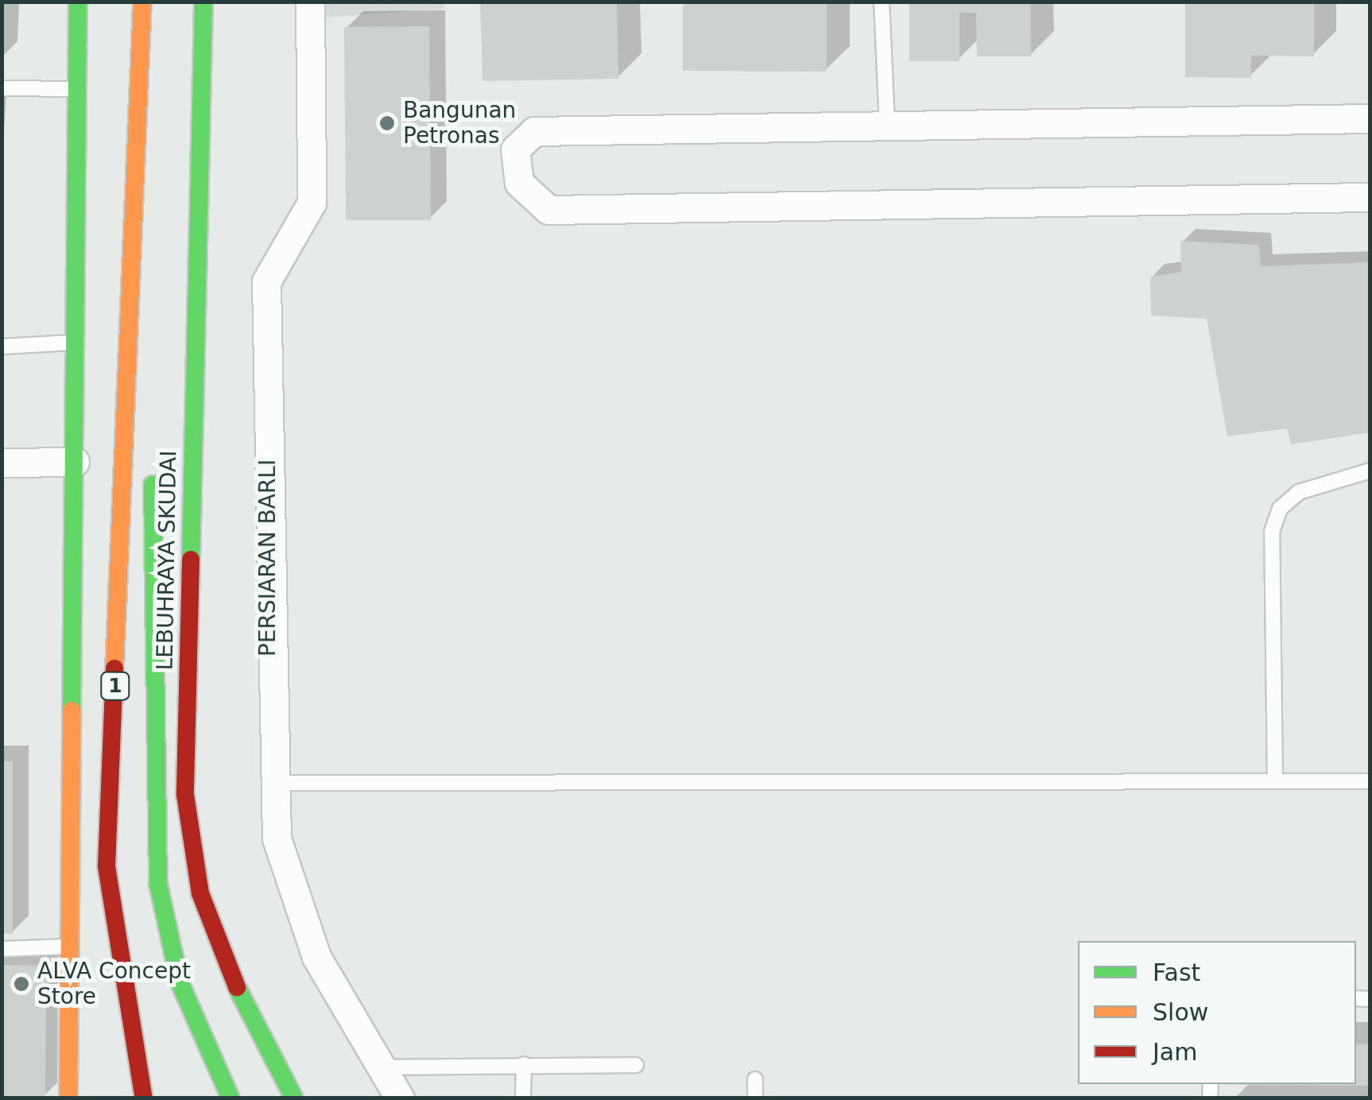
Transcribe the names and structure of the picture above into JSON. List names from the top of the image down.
{
  "streets": {
    "main road": ["LEBUHRAYA SKUDAI", "1"],
    "street": ["PERSIARAN BARLI"]
  },
  "places": ["Bangunan Petronas", "ALVA Concept Store"],
  "legend": ["Fast", "Slow", "Jam"]
}
